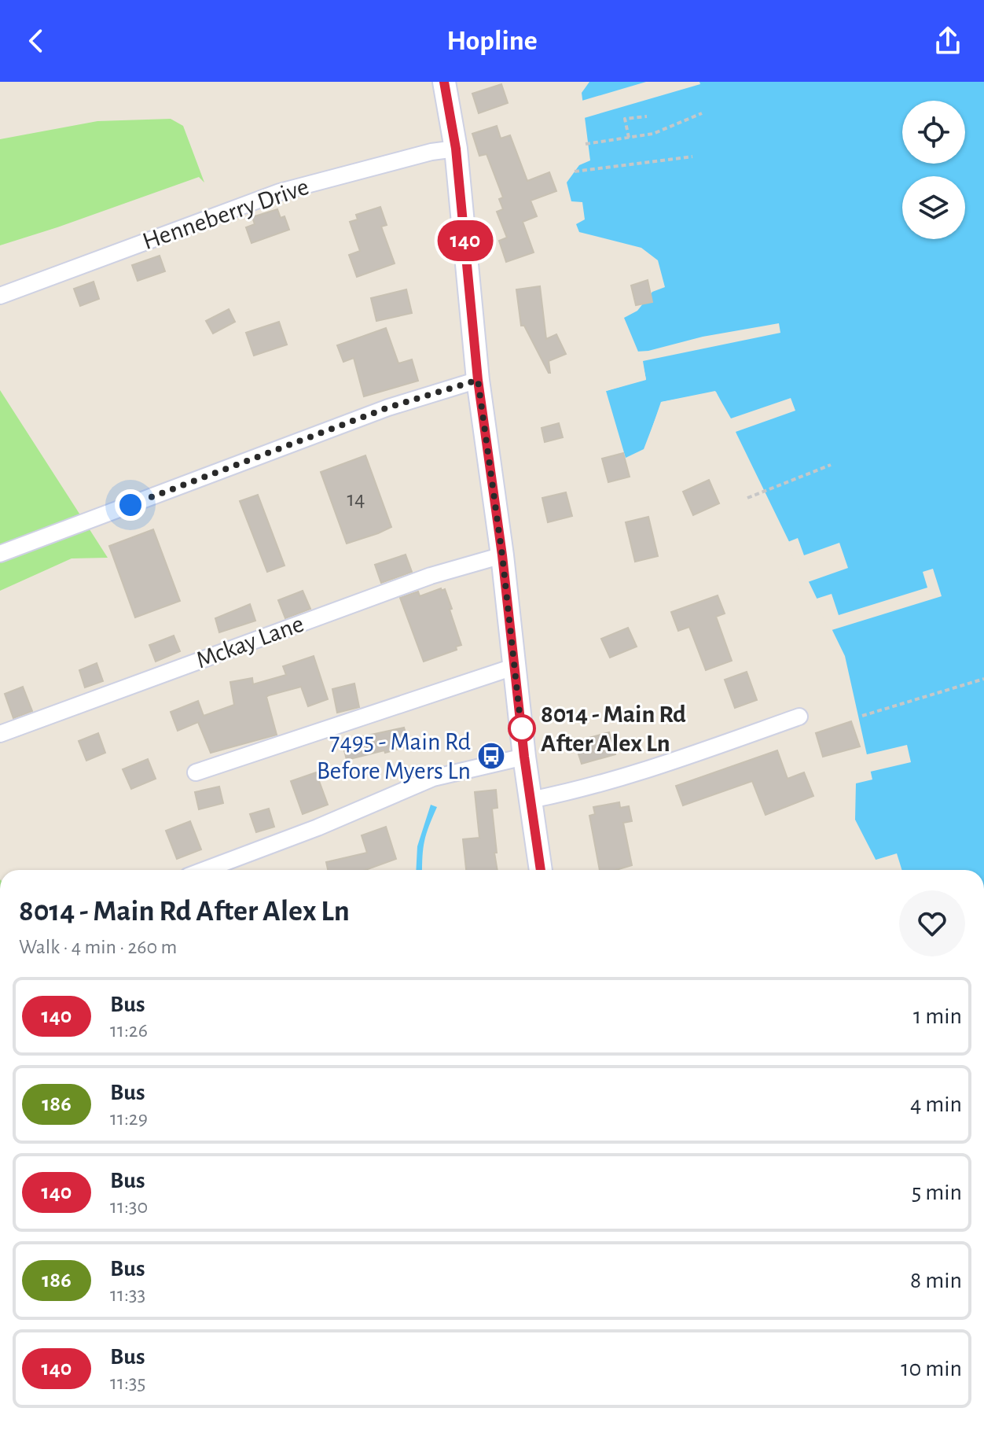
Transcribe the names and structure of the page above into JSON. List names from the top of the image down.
{
  "streets": {
    "street": ["Henneberry Drive", "Mckay Lane"]
  },
  "places": {
    "other": ["8014 - Main Rd After Alex Ln"],
    "bus stop": ["7495 - Main Rd Before Myers Ln"]
  },
  "lines": ["bus line 140"],
  "house_numbers": ["14"],
  "page": {
    "header": "Hopline",
    "on_map": "140",
    "heading": ["8014 - Main Rd After Alex Ln", "Walk · 4 min · 260 m"],
    "list": [
      {
        "mark": "140",
        "name": "Bus",
        "note": "11:26",
        "value": "1 min"
      },
      {
        "mark": "186",
        "name": "Bus",
        "note": "11:29",
        "value": "4 min"
      },
      {
        "mark": "140",
        "name": "Bus",
        "note": "11:30",
        "value": "5 min"
      },
      {
        "mark": "186",
        "name": "Bus",
        "note": "11:33",
        "value": "8 min"
      },
      {
        "mark": "140",
        "name": "Bus",
        "note": "11:35",
        "value": "10 min"
      }
    ]
  }
}
